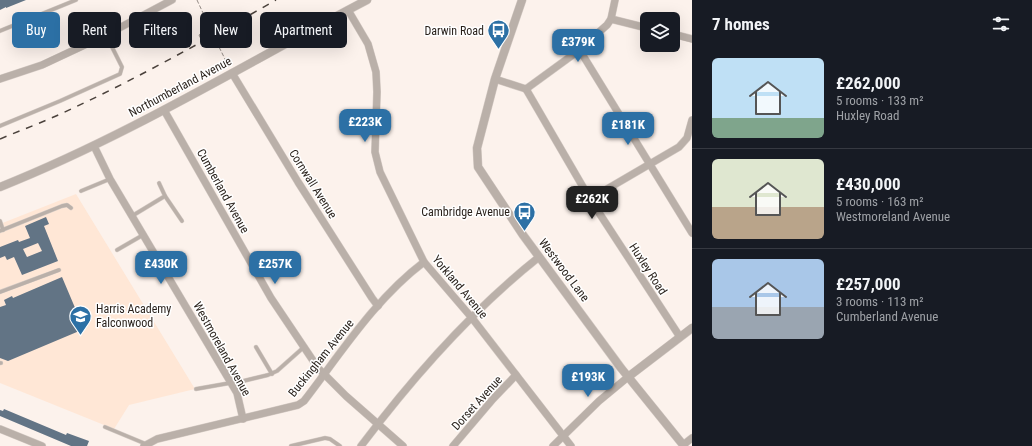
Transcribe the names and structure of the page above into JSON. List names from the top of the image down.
{
  "streets": {
    "street": [
      "Northumberland Avenue",
      "Cornwall Avenue",
      "Cumberland Avenue",
      "Huxley Road",
      "Westwood Lane",
      "Yorkland Avenue",
      "Westmoreland Avenue",
      "Buckingham Avenue",
      "Dorset Avenue"
    ]
  },
  "crossings": [
    ["Northumberland Avenue", "Cornwall Avenue"],
    ["Northumberland Avenue", "Cumberland Avenue"],
    ["Northumberland Avenue", "Yorkland Avenue"],
    ["Northumberland Avenue", "Westmoreland Avenue"],
    ["Cornwall Avenue", "Buckingham Avenue"],
    ["Cumberland Avenue", "Buckingham Avenue"],
    ["Yorkland Avenue", "Buckingham Avenue"],
    ["Yorkland Avenue", "Dorset Avenue"],
    ["Westmoreland Avenue", "Buckingham Avenue"]
  ],
  "places": {
    "bus stop": ["Darwin Road", "Cambridge Avenue"],
    "school or university": ["Harris Academy Falconwood"]
  },
  "page": {
    "heading": "7 homes",
    "chip": [
      "Buy",
      "Rent",
      "Filters",
      "New",
      "Apartment"
    ],
    "price": [
      "£379K",
      "£223K",
      "£181K",
      "£262K",
      "£430K",
      "£257K",
      "£193K"
    ],
    "list": [
      {
        "name": "£262,000",
        "note": "5 rooms · 133 m² · Huxley Road"
      },
      {
        "name": "£430,000",
        "note": "5 rooms · 163 m² · Westmoreland Avenue"
      },
      {
        "name": "£257,000",
        "note": "3 rooms · 113 m² · Cumberland Avenue"
      }
    ]
  }
}
